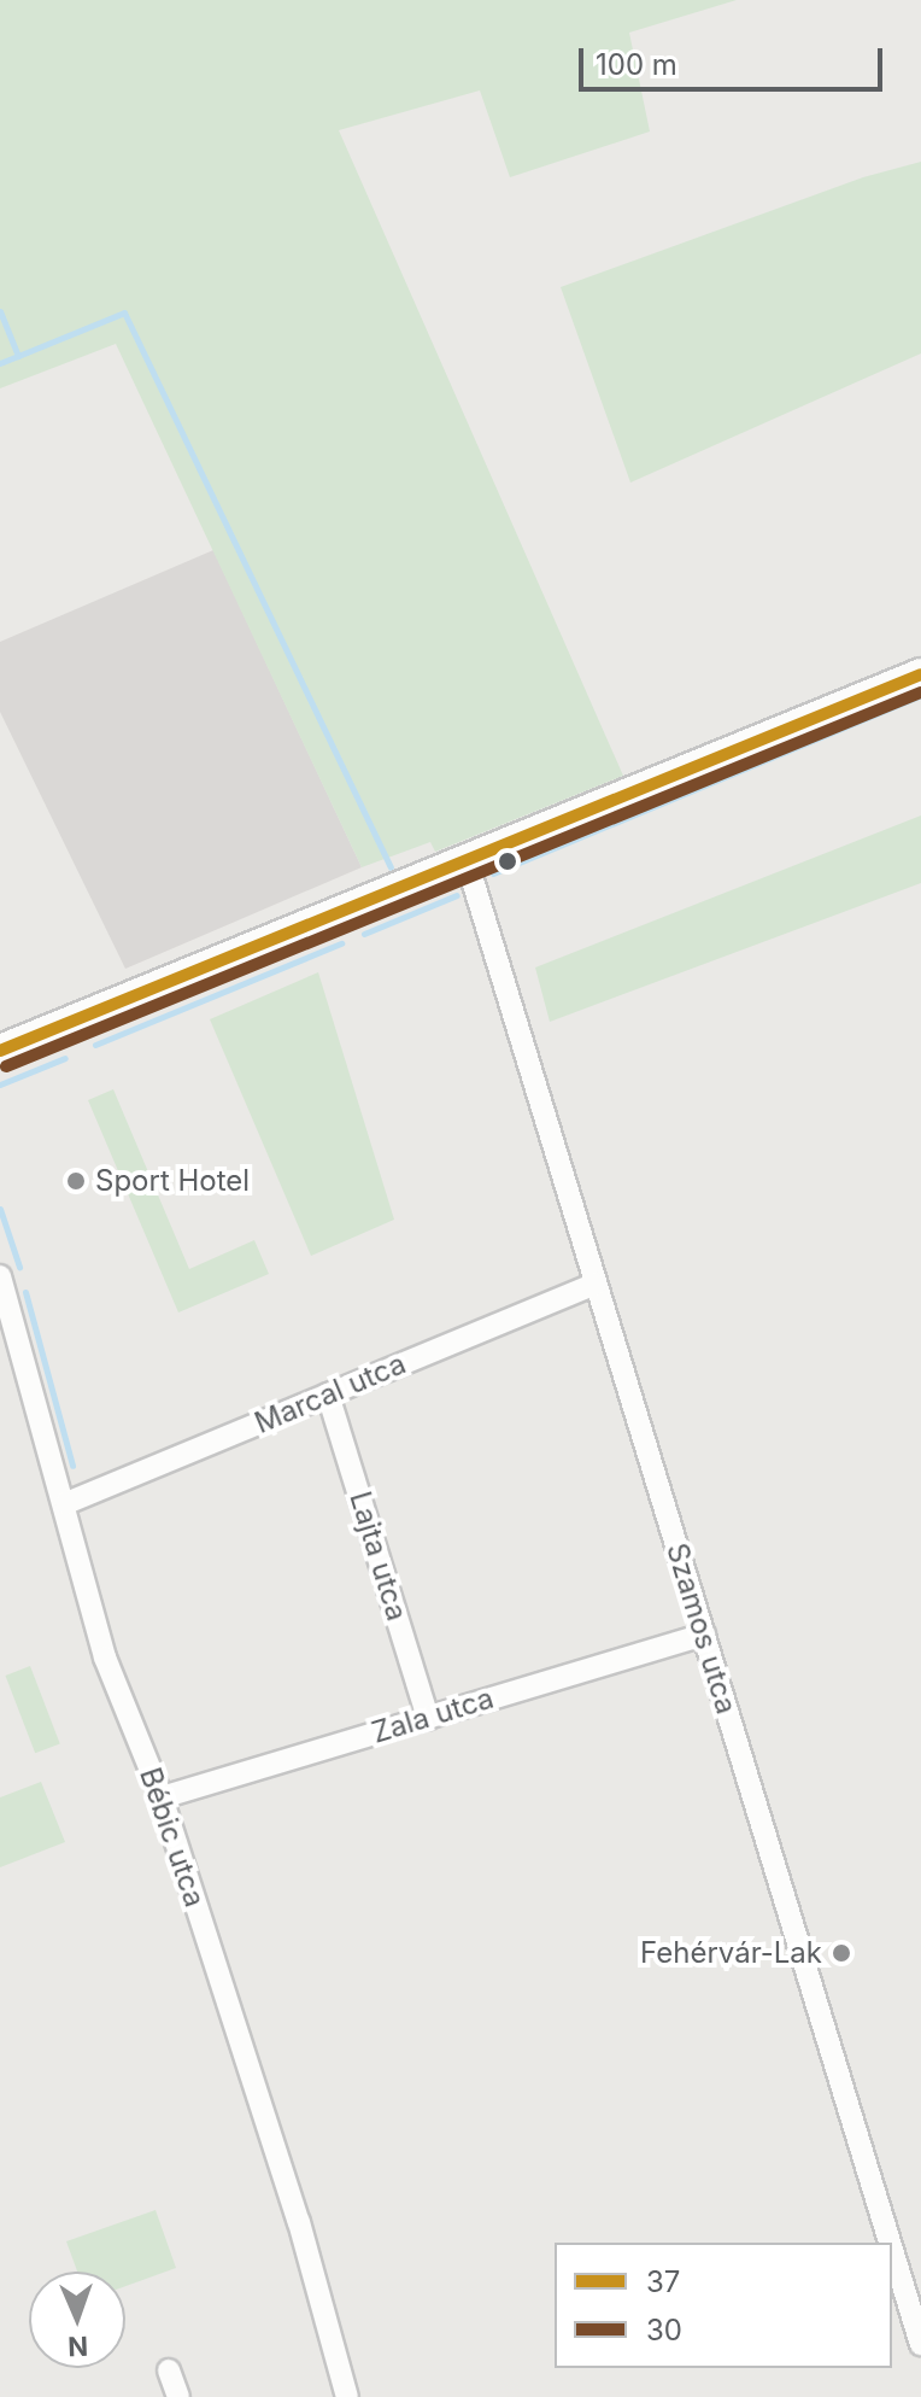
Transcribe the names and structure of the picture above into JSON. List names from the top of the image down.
{
  "streets": {
    "street": [
      "Marcal utca",
      "Lajta utca",
      "Szamos utca",
      "Zala utca",
      "Bébic utca"
    ]
  },
  "crossings": [
    ["Marcal utca", "Lajta utca"],
    ["Marcal utca", "Szamos utca"],
    ["Marcal utca", "Bébic utca"],
    ["Lajta utca", "Zala utca"],
    ["Szamos utca", "Zala utca"],
    ["Zala utca", "Bébic utca"]
  ],
  "places": ["Sport Hotel", "Fehérvár-Lak"],
  "lines": ["transit line 37", "transit line 30"],
  "legend": ["37", "30"],
  "scale_bar": "100 m",
  "north": "bottom"
}
